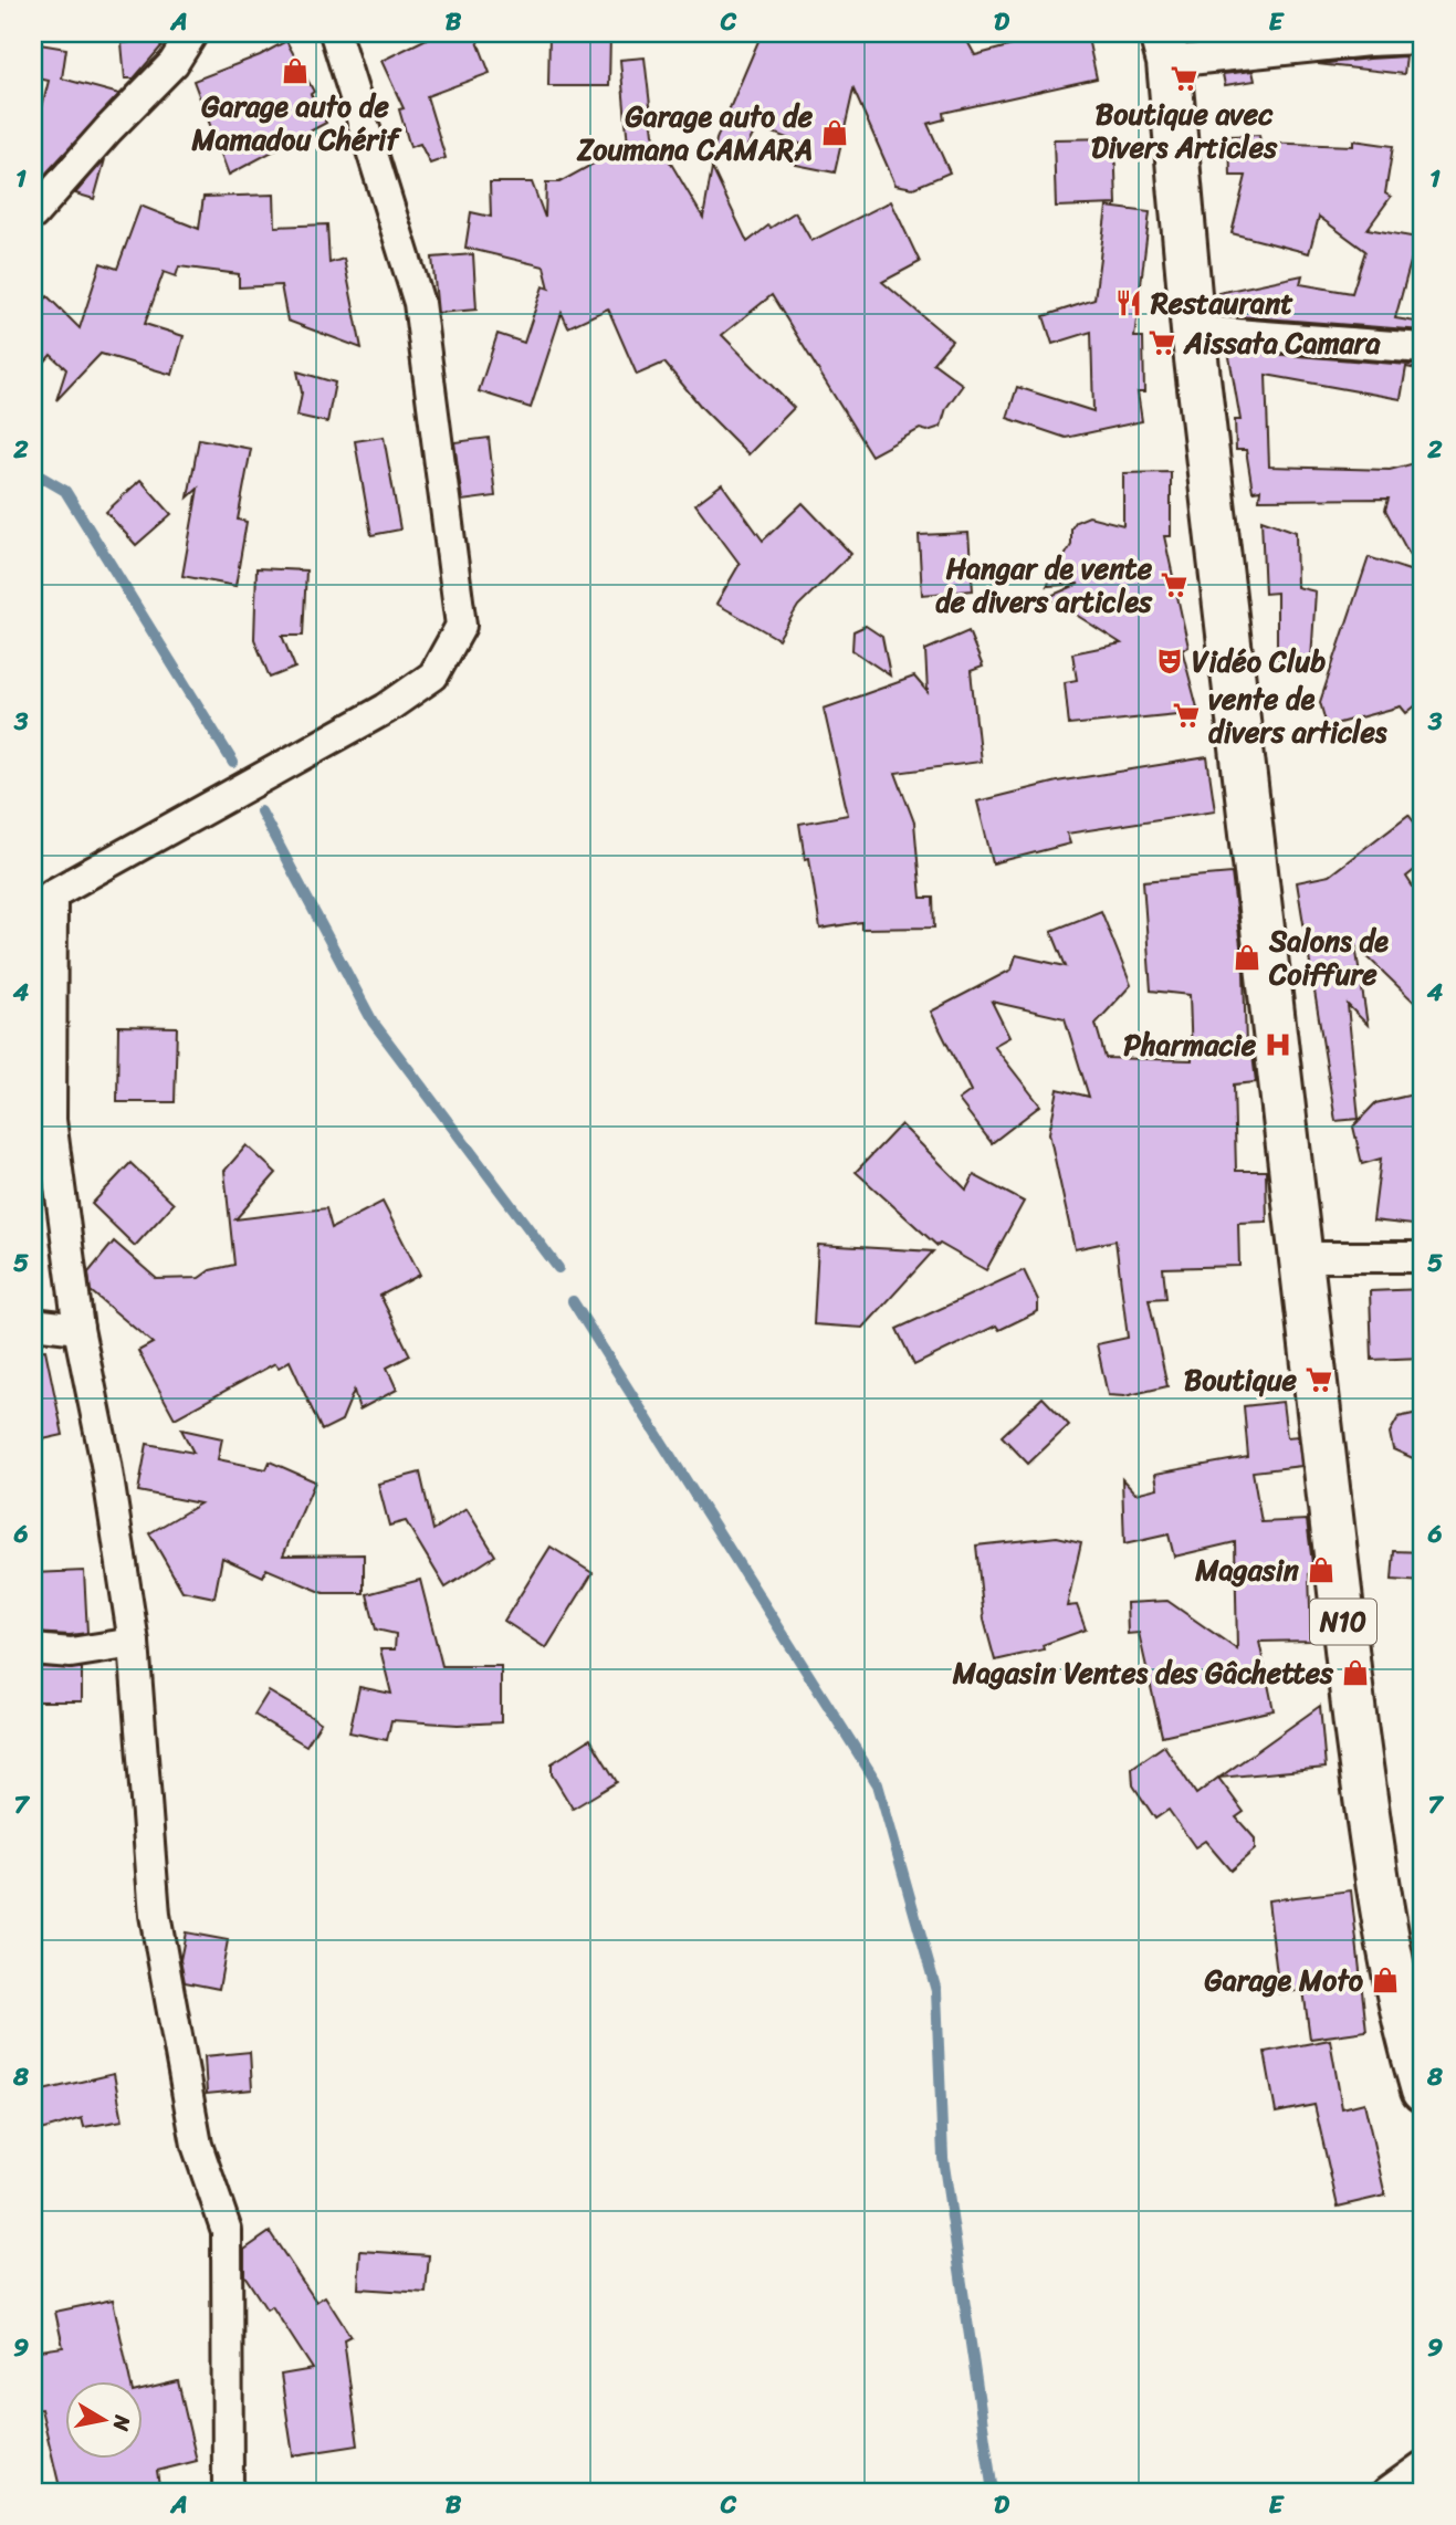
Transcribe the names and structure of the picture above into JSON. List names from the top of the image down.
{
  "streets": {
    "main road": ["N10"]
  },
  "places": {
    "shop": [
      "Garage auto de Mamadou Chérif",
      "Garage auto de Zoumana CAMARA",
      "Salons de Coiffure",
      "Magasin",
      "Magasin Ventes des Gâchettes",
      "Garage Moto"
    ],
    "supermarket": [
      "Boutique avec Divers Articles",
      "Aissata Camara",
      "Hangar de vente de divers articles",
      "vente de divers articles",
      "Boutique"
    ],
    "restaurant": ["Restaurant"],
    "theatre": ["Vidéo Club"],
    "hospital": ["Pharmacie"]
  },
  "north": "right",
  "grid": {
    "columns": [
      "A",
      "B",
      "C",
      "D",
      "E"
    ],
    "rows": [
      "1",
      "2",
      "3",
      "4",
      "5",
      "6",
      "7",
      "8",
      "9"
    ]
  }
}
